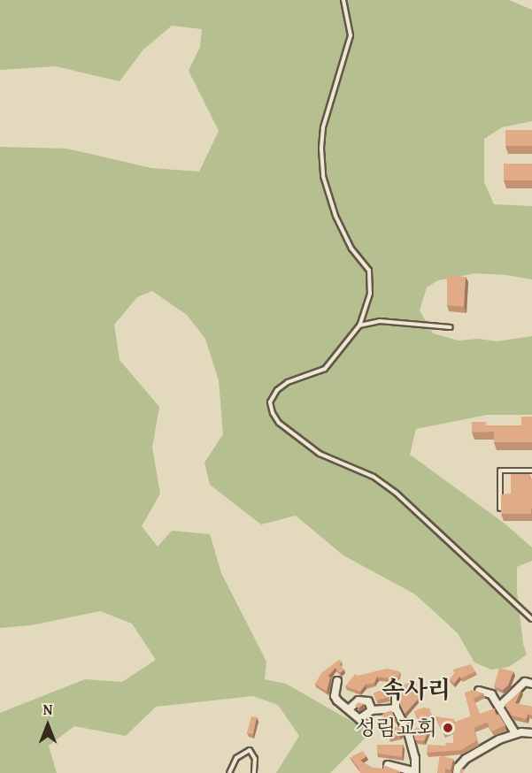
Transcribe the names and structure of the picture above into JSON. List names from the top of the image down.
{
  "districts": ["속사리"],
  "places": ["성림교회"],
  "north": "top"
}
